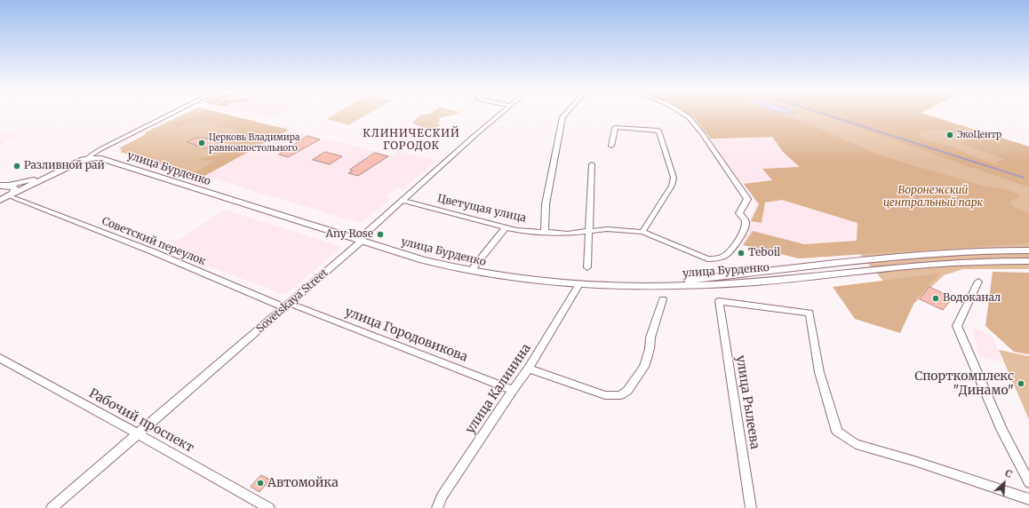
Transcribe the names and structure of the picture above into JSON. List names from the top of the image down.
{
  "streets": {
    "main road": ["улица Бурденко"],
    "street": [
      "Цветущая улица",
      "Советский переулок",
      "Sovetskaya Street",
      "улица Городовикова",
      "улица Калинина",
      "улица Рылеева",
      "Рабочий проспект"
    ]
  },
  "crossings": [
    ["улица Бурденко", "Sovetskaya Street"],
    ["улица Бурденко", "улица Калинина"],
    ["Цветущая улица", "Sovetskaya Street"],
    ["Советский переулок", "Sovetskaya Street"],
    ["Советский переулок", "улица Городовикова"],
    ["Sovetskaya Street", "улица Городовикова"],
    ["Sovetskaya Street", "Рабочий проспект"],
    ["улица Городовикова", "улица Калинина"]
  ],
  "districts": ["КЛИНИЧЕСКИЙ ГОРОДОК"],
  "parks": ["Воронежский центральный парк"],
  "places": [
    "ЭкоЦентр",
    "Церковь Владимира равноапостольного",
    "Разливной рай",
    "Any Rose",
    "Teboil",
    "Водоканал",
    "Спорткомплекс \"Динамо\"",
    "Автомойка"
  ],
  "north": "top right"
}
